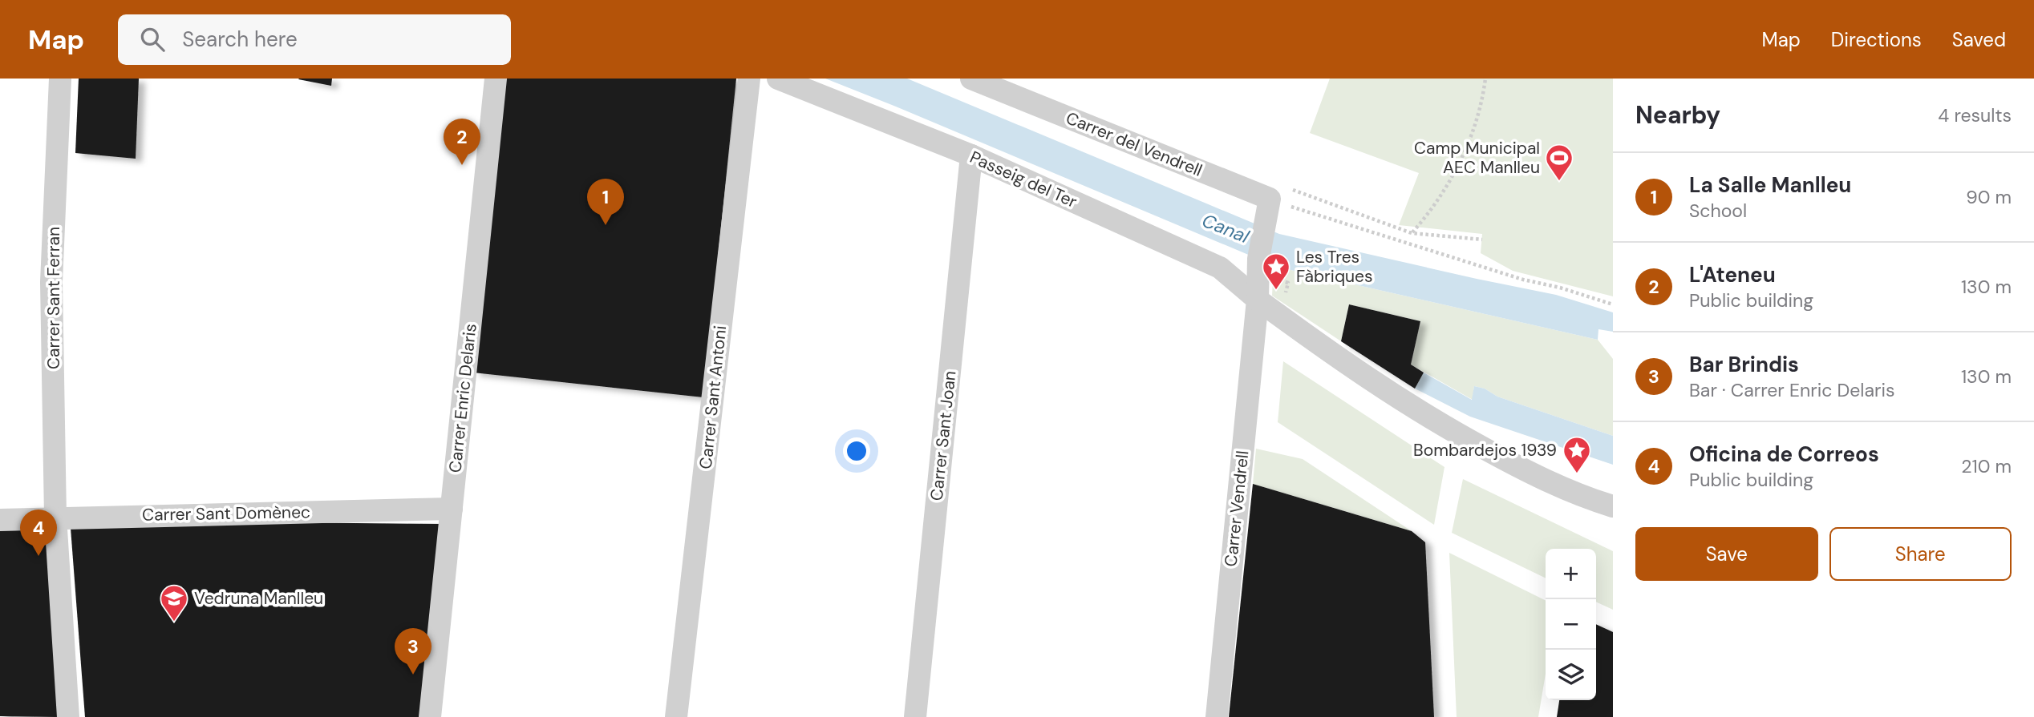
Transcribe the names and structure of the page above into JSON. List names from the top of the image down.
{
  "streets": {
    "street": [
      "Carrer del Vendrell",
      "Passeig del Ter",
      "Carrer Sant Ferran",
      "Carrer Sant Antoni",
      "Carrer Enric Delaris",
      "Carrer Sant Joan",
      "Carrer Vendrell",
      "Carrer Sant Domènec"
    ]
  },
  "crossings": [
    ["Carrer del Vendrell", "Passeig del Ter"],
    ["Carrer del Vendrell", "Carrer Vendrell"],
    ["Passeig del Ter", "Carrer Sant Joan"],
    ["Passeig del Ter", "Carrer Vendrell"],
    ["Carrer Sant Ferran", "Carrer Sant Domènec"],
    ["Carrer Enric Delaris", "Carrer Sant Domènec"]
  ],
  "water": ["Canal"],
  "places": {
    "sports": ["Camp Municipal AEC Manlleu"],
    "place": ["Les Tres Fàbriques", "Bombardejos 1939"],
    "school or university": ["Vedruna Manlleu"]
  },
  "page": {
    "header": "Map",
    "search": "Search here",
    "nav": ["Map", "Directions", "Saved"],
    "heading": ["Nearby", "4 results"],
    "pins": [
      "2",
      "1",
      "4",
      "3"
    ],
    "list": [
      {
        "mark": "1",
        "name": "La Salle Manlleu",
        "note": "School",
        "value": "90 m"
      },
      {
        "mark": "2",
        "name": "L'Ateneu",
        "note": "Public building",
        "value": "130 m"
      },
      {
        "mark": "3",
        "name": "Bar Brindis",
        "note": "Bar · Carrer Enric Delaris",
        "value": "130 m"
      },
      {
        "mark": "4",
        "name": "Oficina de Correos",
        "note": "Public building",
        "value": "210 m"
      }
    ],
    "buttons": ["Save", "Share"],
    "map_buttons": ["+", "−"]
  }
}
